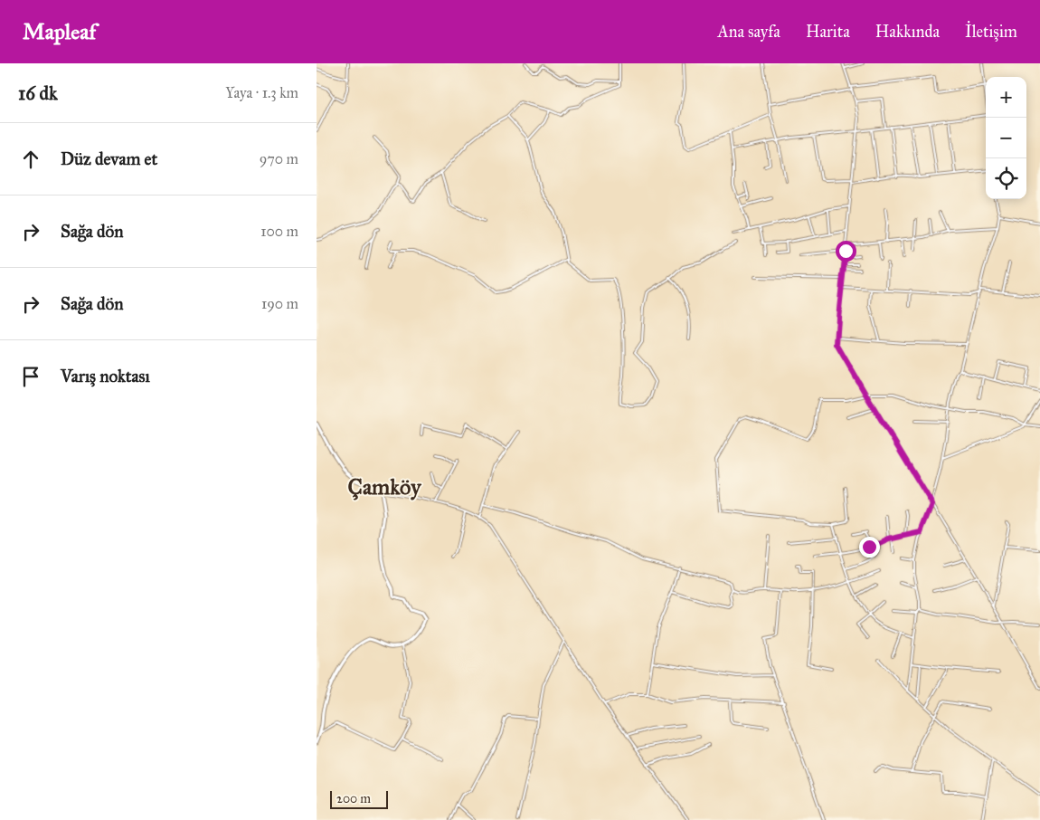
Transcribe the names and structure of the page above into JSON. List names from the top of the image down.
{
  "districts": ["Çamköy"],
  "scale_bar": "200 m",
  "page": {
    "header": "Mapleaf",
    "nav": [
      "Ana sayfa",
      "Harita",
      "Hakkında",
      "İletişim"
    ],
    "heading": ["16 dk", "Yaya · 1.3 km"],
    "map_buttons": ["+", "−"],
    "list": [
      ["Düz devam et", "970 m"],
      ["Sağa dön", "100 m"],
      ["Sağa dön", "190 m"],
      "Varış noktası"
    ],
    "scale": "200 m"
  }
}
